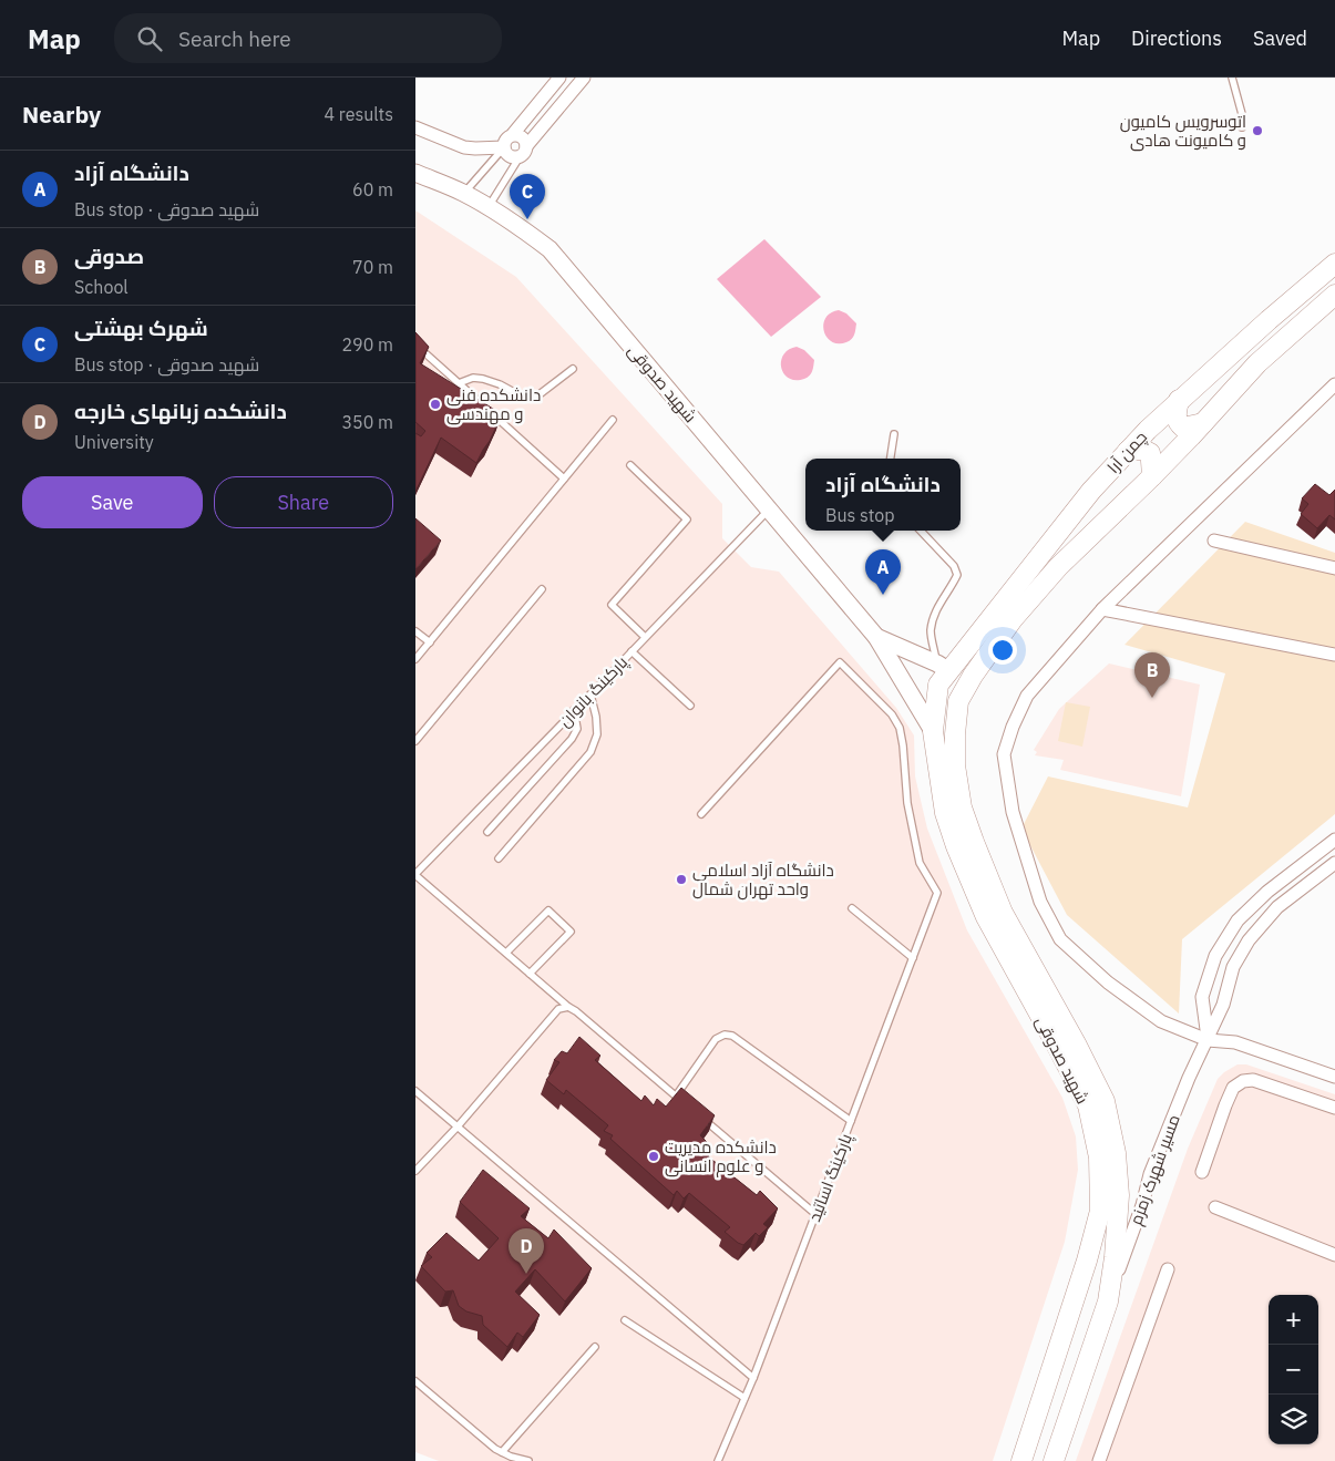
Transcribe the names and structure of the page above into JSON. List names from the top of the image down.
{
  "streets": {
    "main road": ["شهید صدوقی", "چمن آرا"],
    "street": ["مسیر شهرک زمزم"],
    "lane": ["پارکینگ بانوان", "پارکینگ اساتید"]
  },
  "crossings": [
    ["شهید صدوقی", "چمن آرا"],
    ["شهید صدوقی", "پارکینگ بانوان"],
    ["شهید صدوقی", "مسیر شهرک زمزم"]
  ],
  "places": [
    "اتوسرویس کامیون و کامیونت هادی",
    "دانشکده فنی و مهندسی",
    "دانشگاه آزاد اسلامی واحد تهران شمال",
    "دانشکده مدیریت و علوم انسانی"
  ],
  "page": {
    "header": "Map",
    "search": "Search here",
    "nav": ["Map", "Directions", "Saved"],
    "heading": ["Nearby", "4 results"],
    "list": [
      {
        "mark": "A",
        "name": "دانشگاه آزاد",
        "note": "Bus stop · شهید صدوقی",
        "value": "60 m"
      },
      {
        "mark": "B",
        "name": "صدوقی",
        "note": "School",
        "value": "70 m"
      },
      {
        "mark": "C",
        "name": "شهرک بهشتی",
        "note": "Bus stop · شهید صدوقی",
        "value": "290 m"
      },
      {
        "mark": "D",
        "name": "دانشکده زبانهای خارجه",
        "note": "University",
        "value": "350 m"
      }
    ],
    "pins": [
      "C",
      "A",
      "B",
      "D"
    ],
    "popup": ["دانشگاه آزاد", "Bus stop"],
    "buttons": ["Save", "Share"],
    "map_buttons": ["+", "−"]
  }
}
